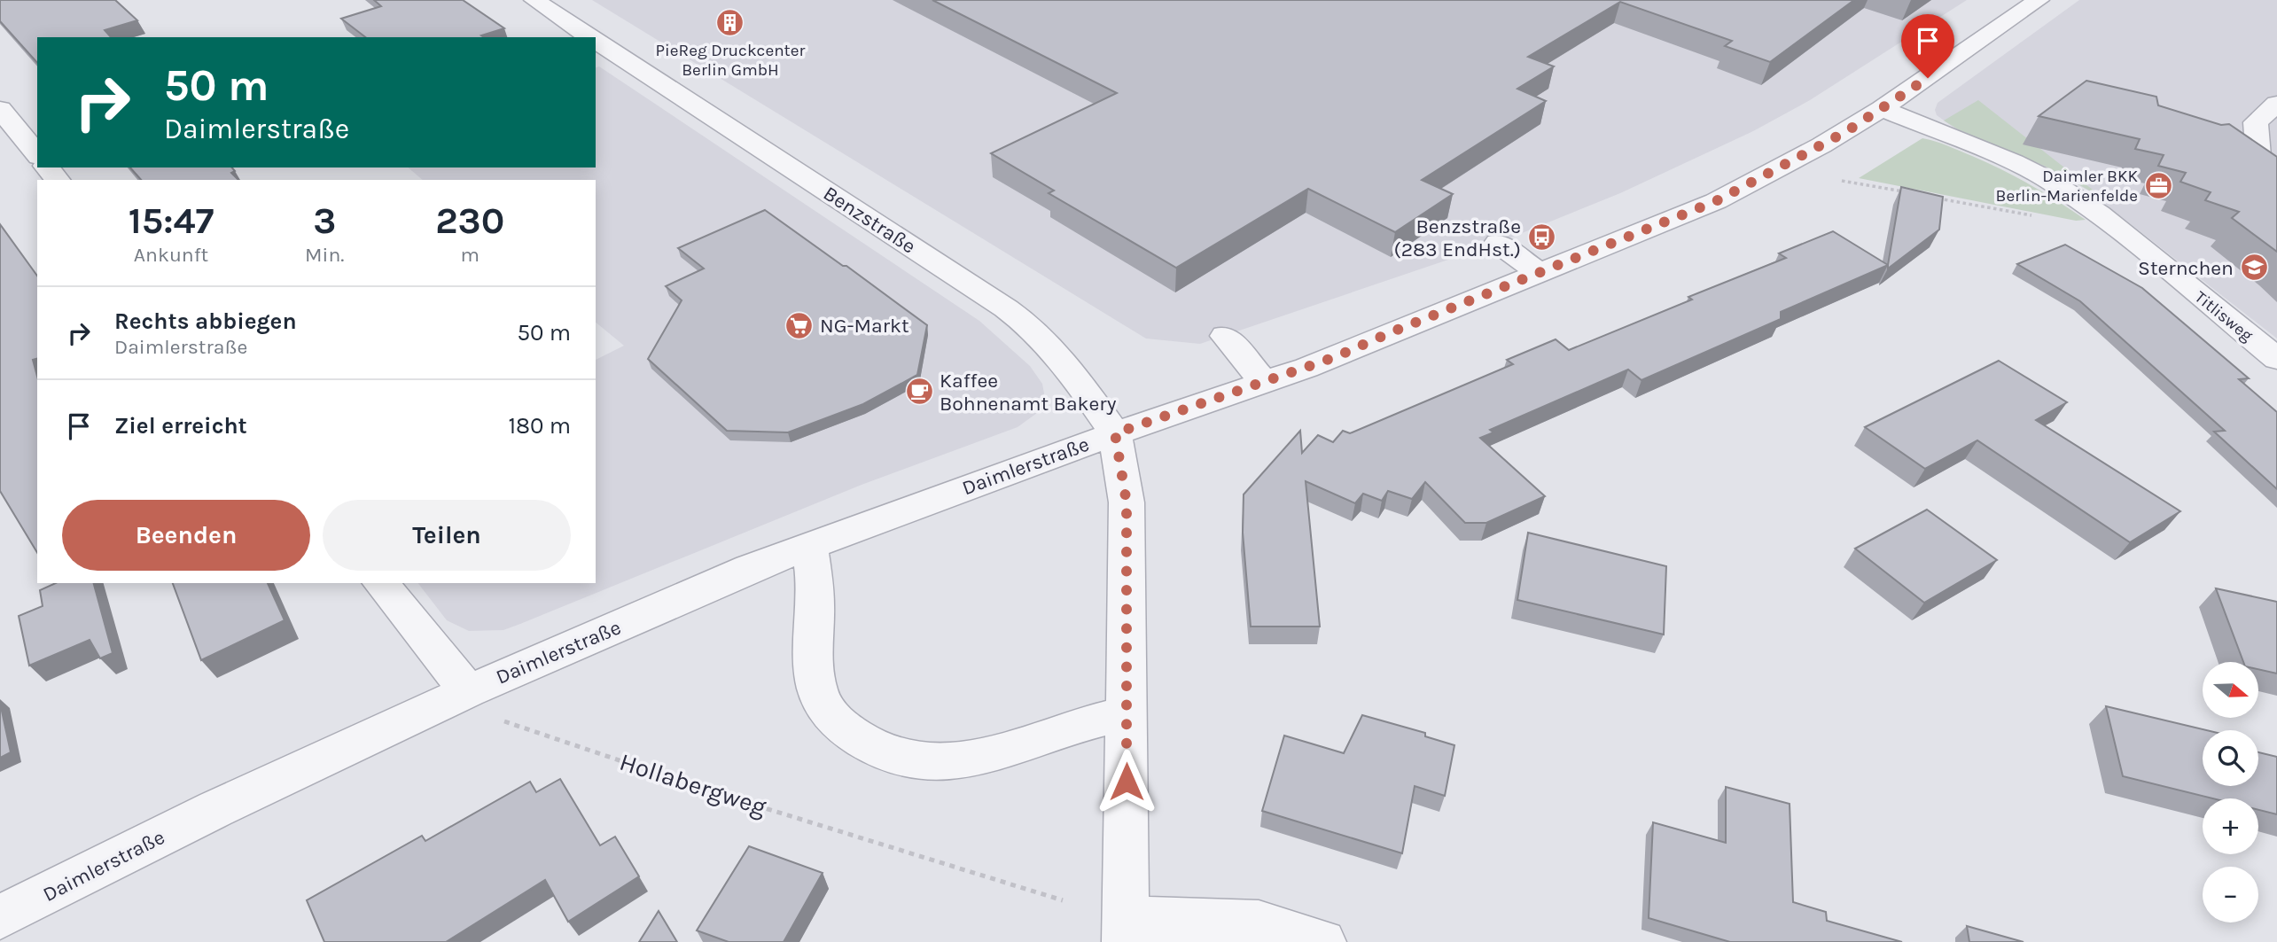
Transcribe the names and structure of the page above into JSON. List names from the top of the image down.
{
  "streets": {
    "street": ["Benzstraße", "Titlisweg", "Daimlerstraße"],
    "path": ["Hollabergweg"]
  },
  "crossings": [
    ["Benzstraße", "Daimlerstraße"],
    ["Titlisweg", "Daimlerstraße"],
    ["Daimlerstraße", "Hollabergweg"]
  ],
  "places": {
    "building": ["PieReg Druckcenter Berlin GmbH"],
    "office": ["Daimler BKK Berlin-Marienfelde"],
    "bus stop": ["Benzstraße (283 EndHst.)"],
    "school or university": ["Sternchen"],
    "supermarket": ["NG-Markt"],
    "cafe": ["Kaffee Bohnenamt Bakery"]
  },
  "north": "right",
  "page": {
    "turn": ["50 m", "Daimlerstraße"],
    "eta": [
      "15:47",
      "Ankunft",
      "3",
      "Min.",
      "230",
      "m"
    ],
    "list": [
      {
        "name": "Rechts abbiegen",
        "note": "Daimlerstraße",
        "value": "50 m"
      },
      {
        "name": "Ziel erreicht",
        "value": "180 m"
      }
    ],
    "buttons": ["Beenden", "Teilen"],
    "map_buttons": ["+", "−"]
  }
}
